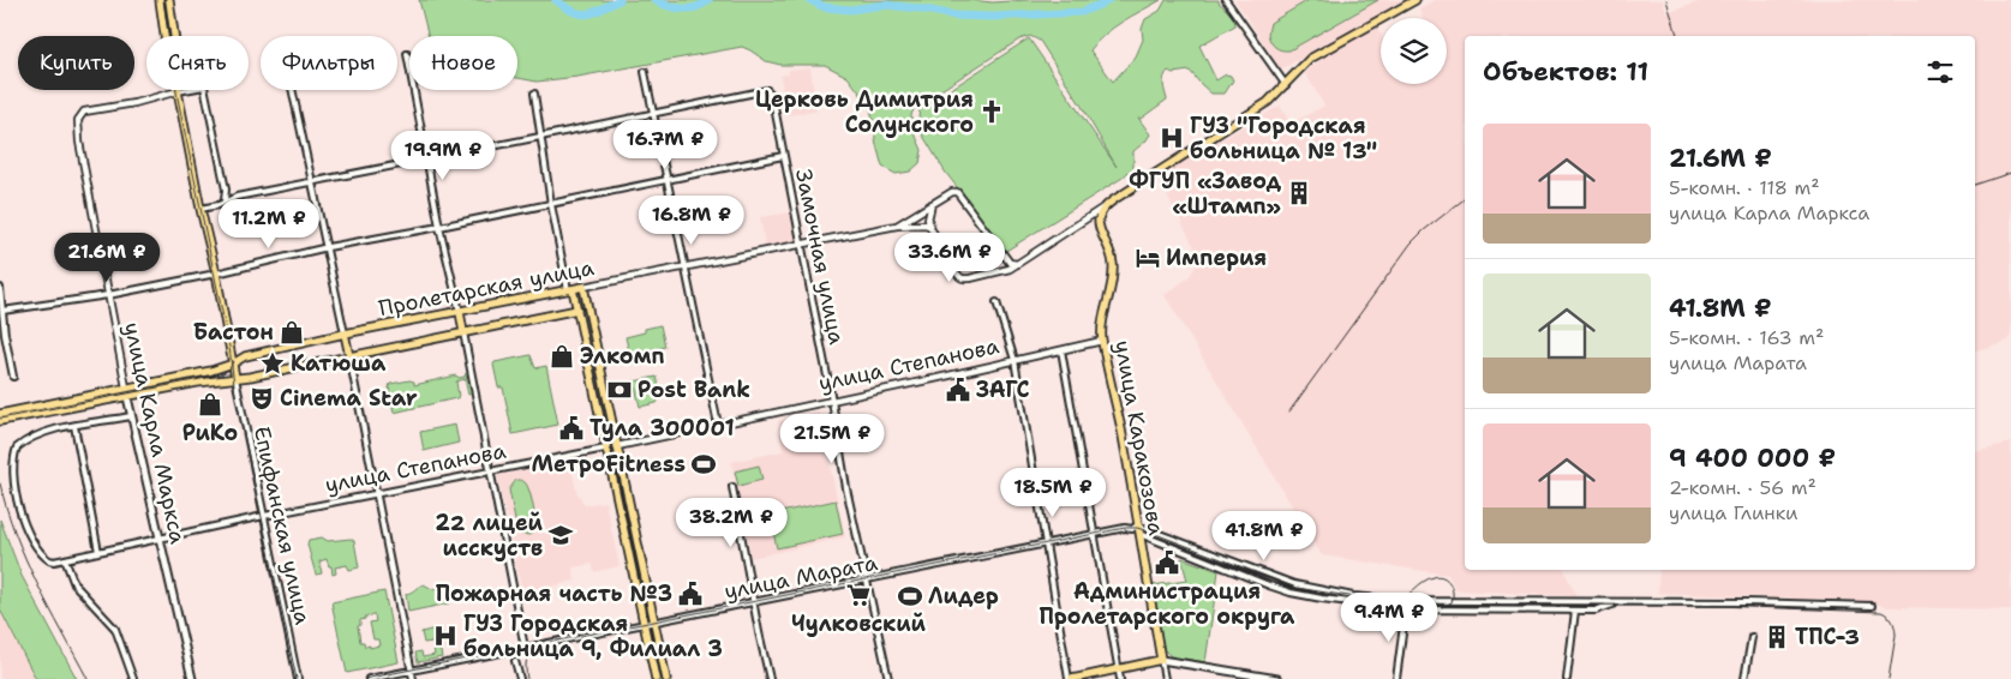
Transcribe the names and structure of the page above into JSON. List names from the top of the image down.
{
  "streets": {
    "main road": [
      "Пролетарская улица",
      "улица Степанова",
      "улица Карла Маркса",
      "улица Каракозова"
    ],
    "street": ["Замочная улица", "Епифанская улица", "улица Марата"]
  },
  "crossings": [
    ["Замочная улица", "Пролетарская улица"],
    ["Замочная улица", "улица Степанова"],
    ["Замочная улица", "улица Марата"],
    ["Пролетарская улица", "улица Карла Маркса"],
    ["Пролетарская улица", "Епифанская улица"],
    ["улица Степанова", "улица Карла Маркса"],
    ["улица Степанова", "улица Каракозова"],
    ["улица Степанова", "Епифанская улица"],
    ["улица Каракозова", "улица Марата"]
  ],
  "places": {
    "church": ["Церковь Димитрия Солунского"],
    "hospital": ["ГУЗ \"Городская больница № 13\"", "ГУЗ Городская больница 9, Филиал 3"],
    "building": ["ФГУП «Завод «Штамп»", "ТПС-3"],
    "hotel": ["Империя"],
    "shop": ["Бастон", "Элкомп", "РиКо"],
    "place": ["Катюша"],
    "bank": ["Post Bank"],
    "public building": [
      "ЗАГС",
      "Тула 300001",
      "Администрация Пролетарского округа",
      "Пожарная часть №3"
    ],
    "theatre": ["Cinema Star"],
    "sports": ["МетроFitness", "Лидер"],
    "school or university": ["22 лицей исскуств"],
    "supermarket": ["Чулковский"]
  },
  "page": {
    "chip": [
      "Купить",
      "Снять",
      "Фильтры",
      "Новое"
    ],
    "heading": "Объектов: 11",
    "list": [
      {
        "name": "21.6M ₽",
        "note": "5-комн. · 118 m² · улица Карла Маркса"
      },
      {
        "name": "41.8M ₽",
        "note": "5-комн. · 163 m² · улица Марата"
      },
      {
        "name": "9 400 000 ₽",
        "note": "2-комн. · 56 m² · улица Глинки"
      }
    ],
    "price": [
      "16.7M ₽",
      "19.9M ₽",
      "16.8M ₽",
      "11.2M ₽",
      "21.6M ₽",
      "33.6M ₽",
      "21.5M ₽",
      "18.5M ₽",
      "38.2M ₽",
      "41.8M ₽",
      "9.4M ₽"
    ]
  }
}
